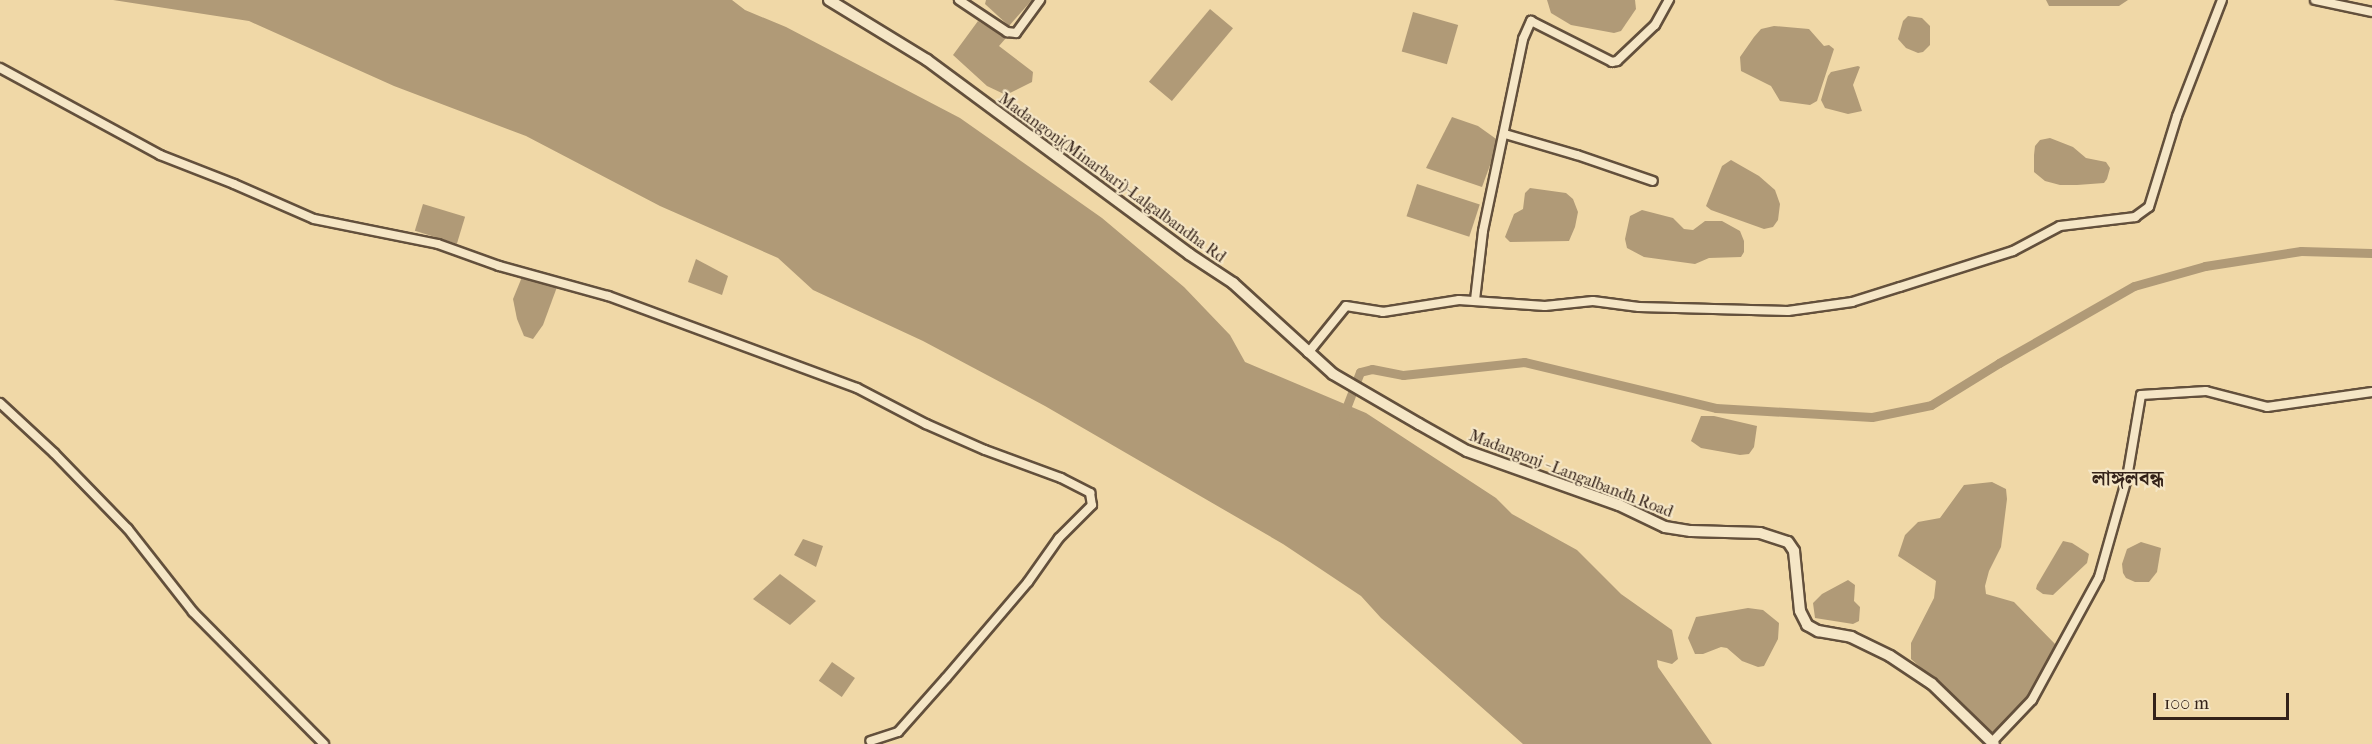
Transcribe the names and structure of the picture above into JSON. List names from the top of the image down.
{
  "streets": {
    "main road": ["Madangonj(Minarbari)-Lalgalbandha Rd", "Madangonj - Langalbandh Road"]
  },
  "crossings": [
    ["Madangonj(Minarbari)-Lalgalbandha Rd", "Madangonj - Langalbandh Road"]
  ],
  "districts": ["লাঙ্গলবন্ধ"],
  "scale_bar": "100 m"
}
